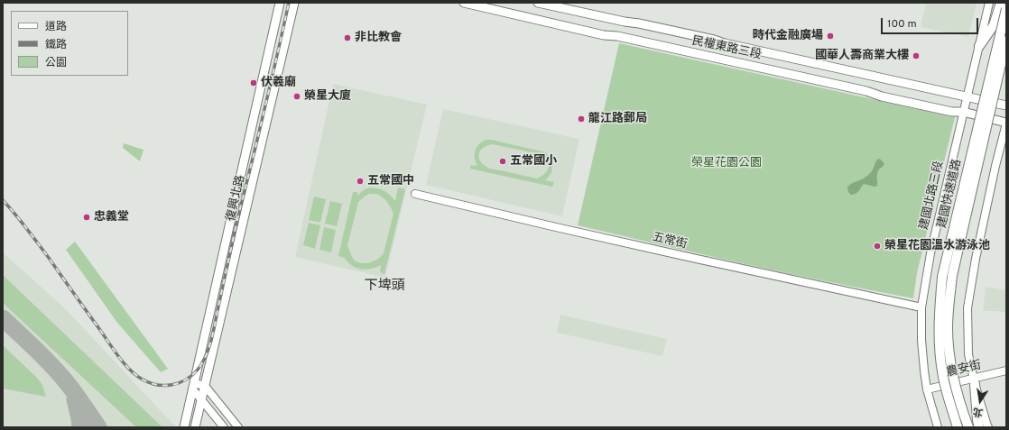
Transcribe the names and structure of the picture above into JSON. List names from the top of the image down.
{
  "streets": {
    "highway": ["建國快速道路"],
    "main road": ["民權東路三段", "復興北路"],
    "street": ["建國北路三段", "五常街", "農安街"]
  },
  "crossings": [
    ["民權東路三段", "建國北路三段"],
    ["建國北路三段", "五常街"],
    ["建國北路三段", "農安街"]
  ],
  "districts": ["下埤頭"],
  "parks": ["榮星花園公園"],
  "places": [
    "時代金融廣場",
    "非比教會",
    "國華人壽商業大樓",
    "伏羲廟",
    "榮星大廈",
    "龍江路郵局",
    "五常國小",
    "五常國中",
    "忠義堂",
    "榮星花園溫水游泳池"
  ],
  "legend": ["道路", "鐵路", "公園"],
  "scale_bar": "100 m",
  "north": "bottom"
}
